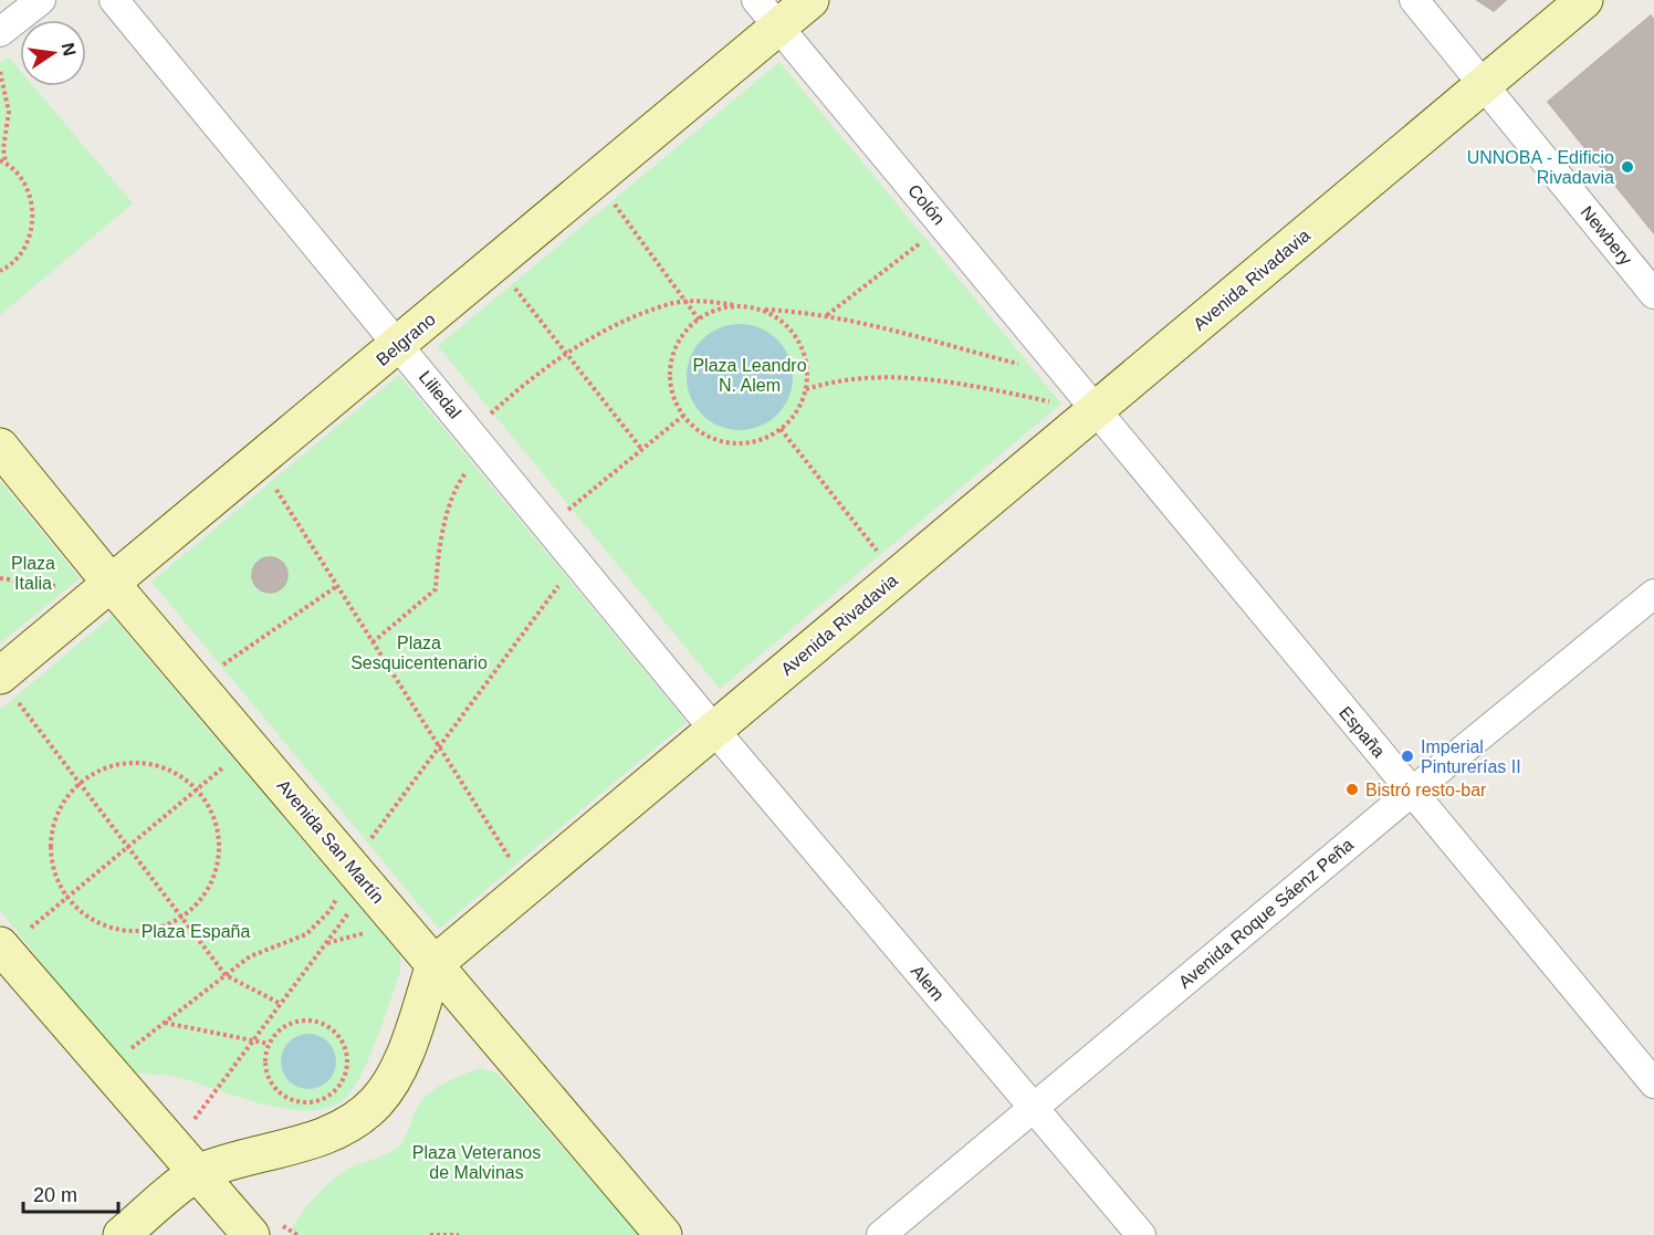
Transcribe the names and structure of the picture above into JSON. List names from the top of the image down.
{
  "streets": {
    "main road": ["Avenida Rivadavia", "Belgrano", "Avenida San Martín"],
    "street": [
      "Colón",
      "Newbery",
      "Liliedal",
      "España",
      "Avenida Roque Sáenz Peña",
      "Alem"
    ]
  },
  "crossings": [
    ["Colón", "Avenida Rivadavia"],
    ["Colón", "Belgrano"],
    ["Colón", "España"],
    ["Newbery", "Avenida Rivadavia"],
    ["Avenida Rivadavia", "Liliedal"],
    ["Avenida Rivadavia", "España"],
    ["Avenida Rivadavia", "Avenida San Martín"],
    ["Avenida Rivadavia", "Alem"],
    ["Belgrano", "Liliedal"],
    ["Belgrano", "Avenida San Martín"],
    ["Liliedal", "Alem"],
    ["España", "Avenida Roque Sáenz Peña"],
    ["Avenida Roque Sáenz Peña", "Alem"]
  ],
  "parks": [
    "Plaza Leandro N. Alem",
    "Plaza Italia",
    "Plaza Sesquicentenario",
    "Plaza España",
    "Plaza Veteranos de Malvinas"
  ],
  "places": ["UNNOBA - Edificio Rivadavia", "Imperial Pinturerías II", "Bistró resto-bar"],
  "scale_bar": "20 m",
  "north": "right"
}
